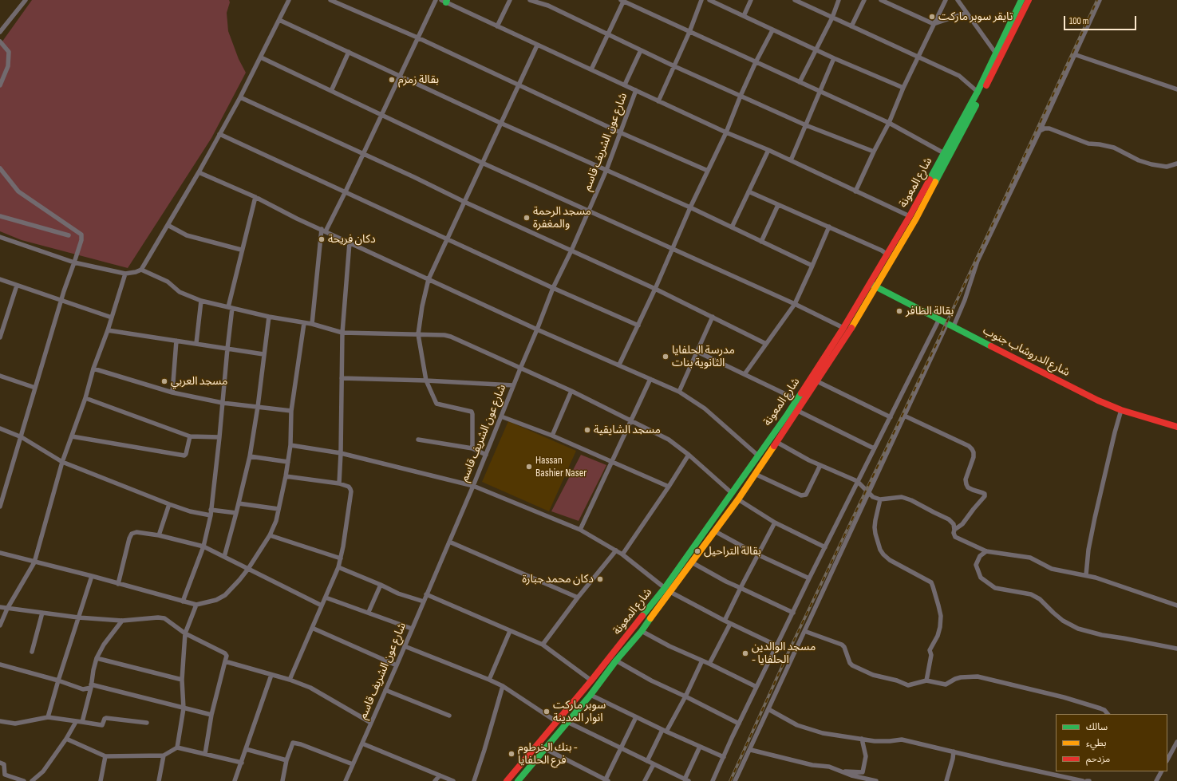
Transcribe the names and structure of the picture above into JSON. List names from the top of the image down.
{
  "streets": {
    "main road": ["شارع المعونة", "شارع الدروشاب جنوب"],
    "street": ["شارع عون الشريف قاسم"]
  },
  "crossings": [
    ["شارع المعونة", "شارع الدروشاب جنوب"]
  ],
  "places": [
    "تايقر سوبر ماركت",
    "بقالة زمزم",
    "مسجد الرحمة والمغفرة",
    "دكان فريحة",
    "بقالة الظافر",
    "مدرسة الحلفايا الثانوية بنات",
    "مسجد العربي",
    "مسجد الشايقية",
    "Hassan Bashier Naser",
    "بقالة التراحيل",
    "دكان محمد جبارة",
    "مسجد الوالدين - الحلفايا",
    "سوبر ماركت انوار المدينة",
    "بنك الخرطوم - فرع الحلفايا"
  ],
  "legend": ["سالك", "بطيء", "مزدحم"],
  "scale_bar": "100 m"
}
